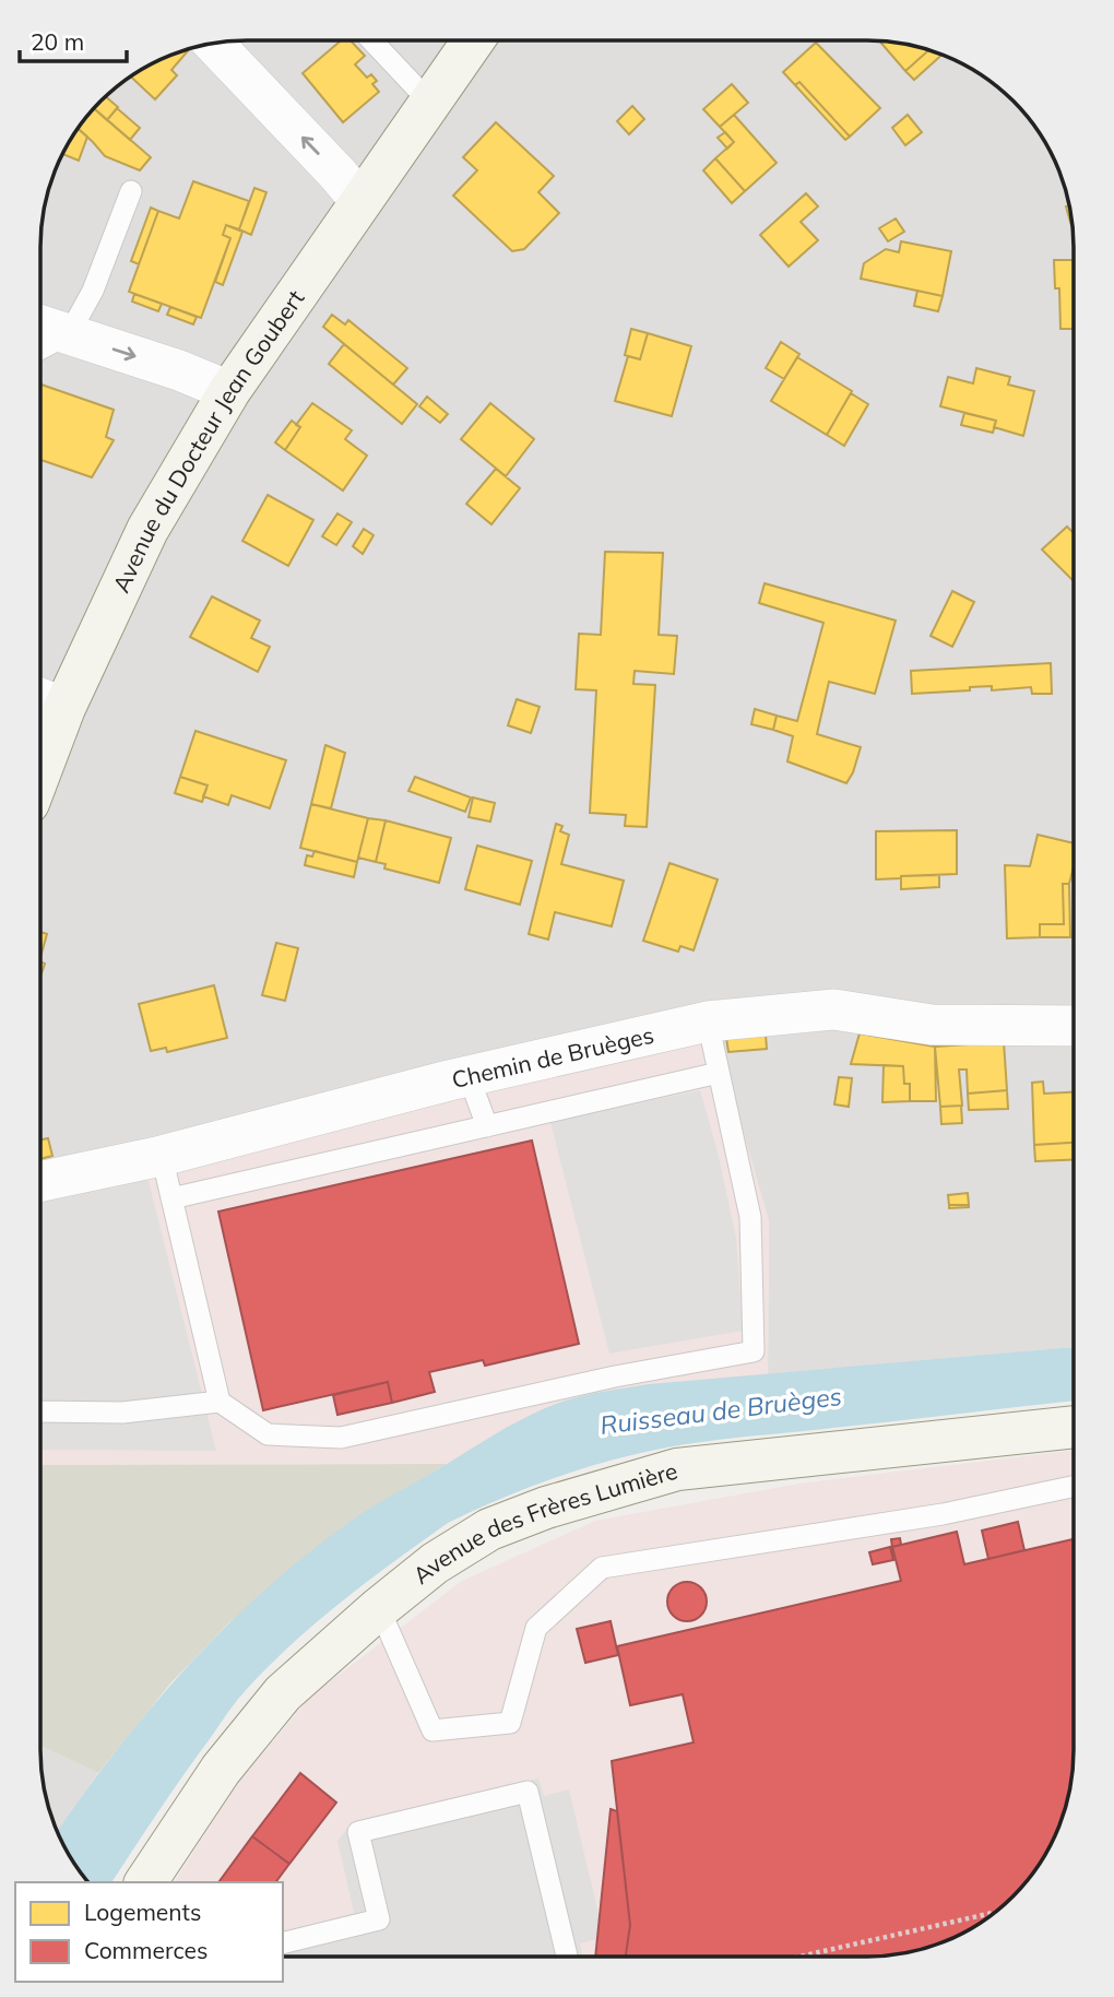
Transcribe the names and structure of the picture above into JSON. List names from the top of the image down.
{
  "streets": {
    "street": ["Avenue du Docteur Jean Goubert", "Chemin de Bruèges", "Avenue des Frères Lumière"]
  },
  "water": ["Ruisseau de Bruèges"],
  "legend": ["Logements", "Commerces"],
  "scale_bar": "20 m"
}
